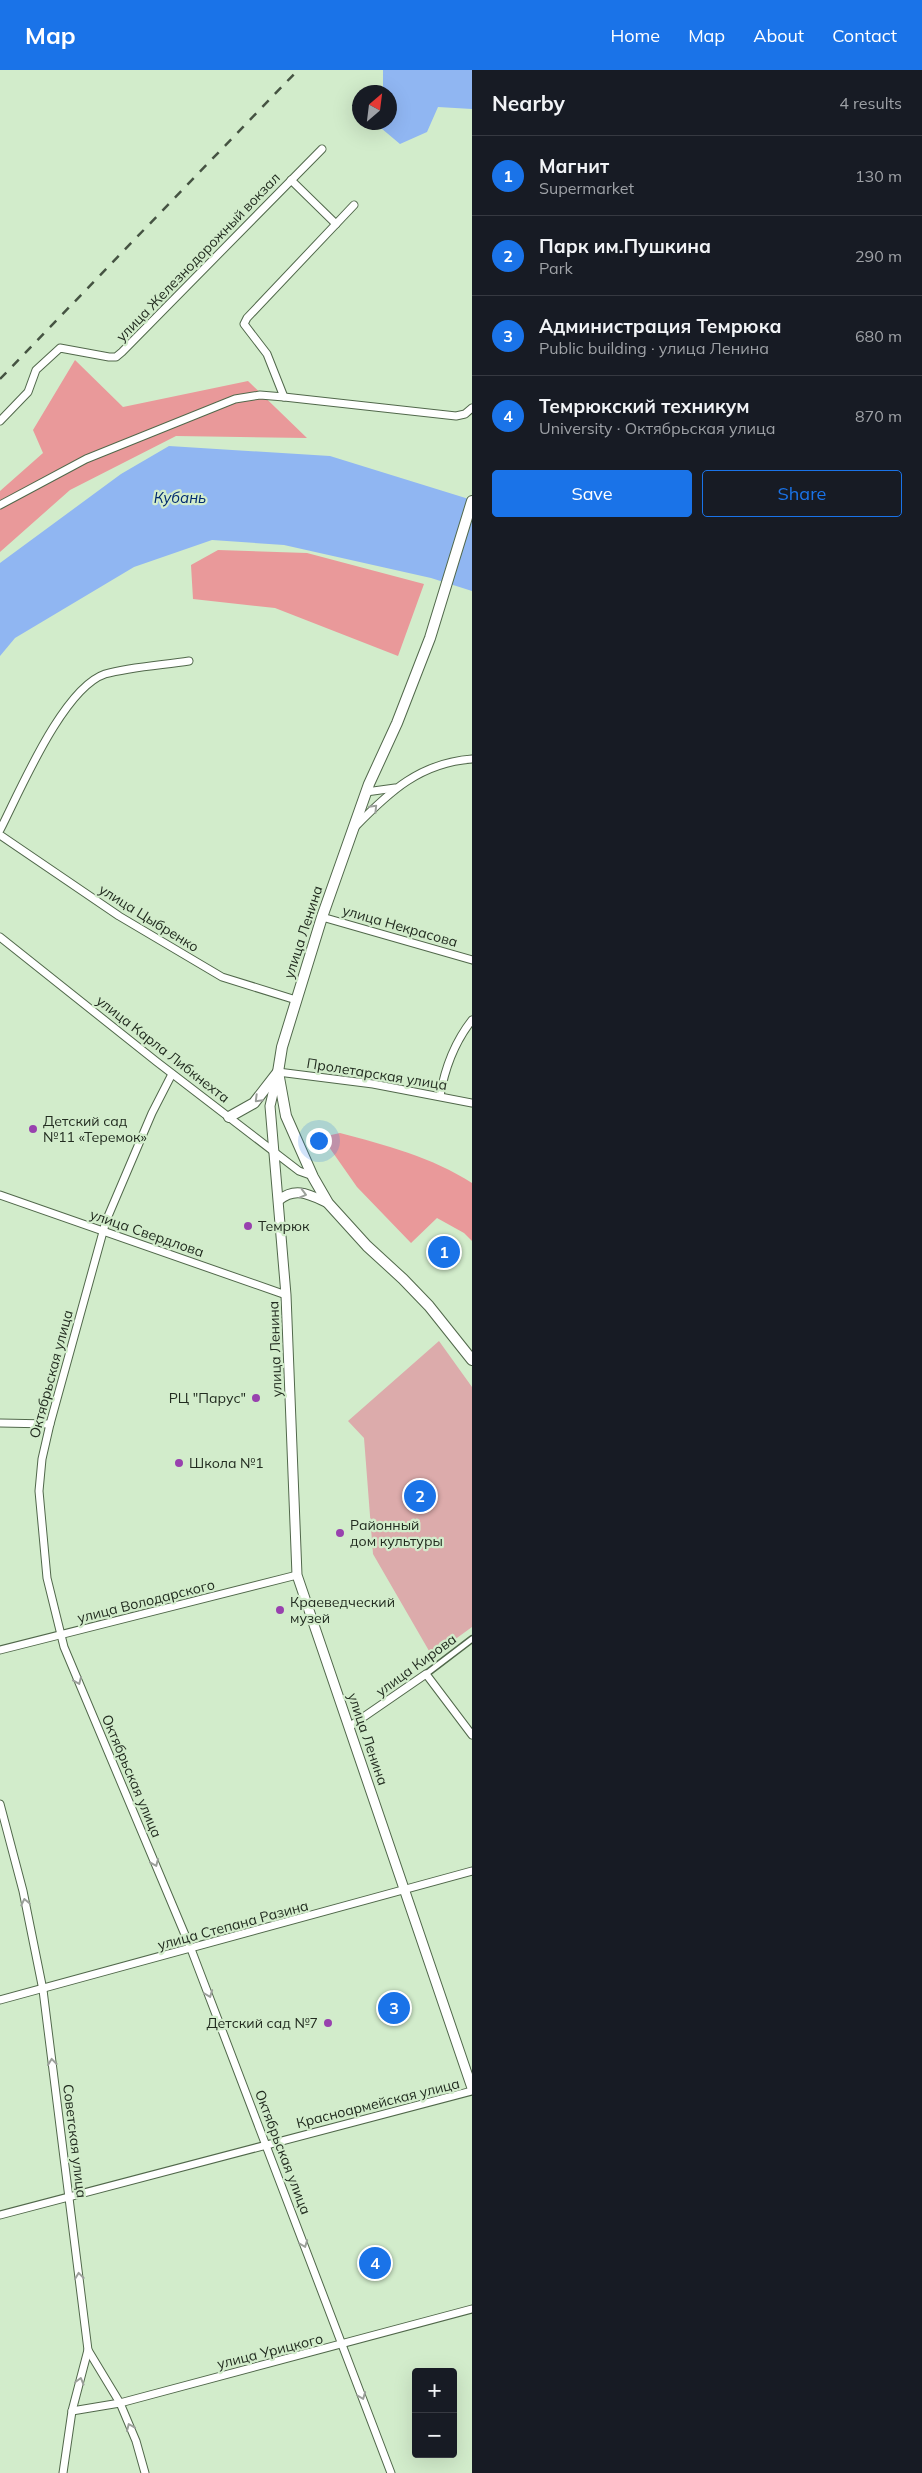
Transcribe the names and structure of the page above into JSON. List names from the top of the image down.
{
  "streets": {
    "main road": ["улица Ленина"],
    "street": [
      "улица Железнодорожный вокзал",
      "улица Цыбренко",
      "улица Некрасова",
      "улица Карла Либкнехта",
      "Пролетарская улица",
      "улица Свердлова",
      "Октябрьская улица",
      "улица Володарского",
      "улица Кирова",
      "улица Степана Разина",
      "Красноармейская улица",
      "Советская улица",
      "улица Урицкого"
    ]
  },
  "crossings": [
    ["улица Цыбренко", "улица Ленина"],
    ["улица Некрасова", "улица Ленина"],
    ["улица Ленина", "улица Карла Либкнехта"],
    ["улица Ленина", "Пролетарская улица"],
    ["улица Ленина", "улица Свердлова"],
    ["улица Ленина", "улица Володарского"],
    ["улица Ленина", "улица Кирова"],
    ["улица Ленина", "улица Степана Разина"],
    ["улица Ленина", "Красноармейская улица"],
    ["улица Карла Либкнехта", "Октябрьская улица"],
    ["улица Свердлова", "Октябрьская улица"],
    ["Октябрьская улица", "улица Володарского"],
    ["Октябрьская улица", "улица Степана Разина"],
    ["Октябрьская улица", "Красноармейская улица"],
    ["Октябрьская улица", "улица Урицкого"],
    ["улица Степана Разина", "Советская улица"],
    ["Красноармейская улица", "Советская улица"],
    ["Советская улица", "улица Урицкого"]
  ],
  "one_way": ["Октябрьская улица", "Советская улица"],
  "water": ["Кубань"],
  "places": [
    "Детский сад №11 «Теремок»",
    "Темрюк",
    "РЦ \"Парус\"",
    "Школа №1",
    "Районный дом культуры",
    "Краеведческий музей",
    "Детский сад №7"
  ],
  "north": "top right",
  "page": {
    "header": "Map",
    "nav": [
      "Home",
      "Map",
      "About",
      "Contact"
    ],
    "heading": ["Nearby", "4 results"],
    "list": [
      {
        "mark": "1",
        "name": "Магнит",
        "note": "Supermarket",
        "value": "130 m"
      },
      {
        "mark": "2",
        "name": "Парк им.Пушкина",
        "note": "Park",
        "value": "290 m"
      },
      {
        "mark": "3",
        "name": "Администрация Темрюка",
        "note": "Public building · улица Ленина",
        "value": "680 m"
      },
      {
        "mark": "4",
        "name": "Темрюкский техникум",
        "note": "University · Октябрьская улица",
        "value": "870 m"
      }
    ],
    "buttons": ["Save", "Share"],
    "pins": [
      "1",
      "2",
      "3",
      "4"
    ],
    "map_buttons": ["+", "−"]
  }
}
